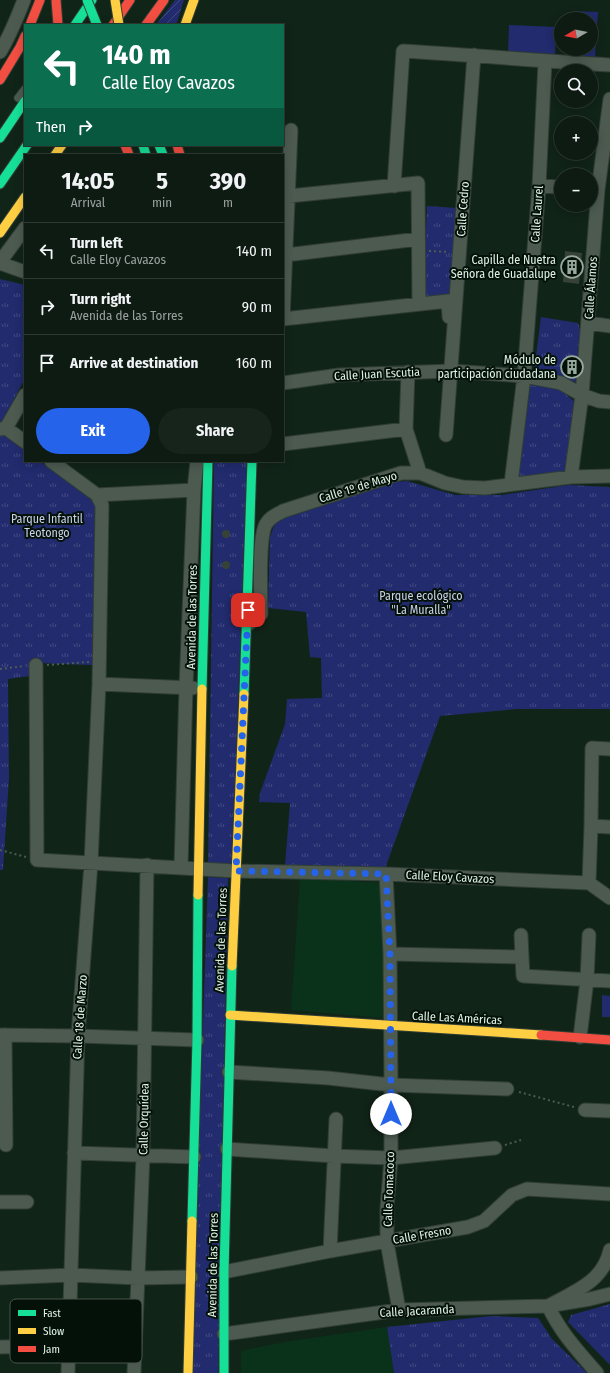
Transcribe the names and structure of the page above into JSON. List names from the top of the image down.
{
  "streets": {
    "main road": ["Avenida de las Torres", "Calle Las Américas"],
    "street": [
      "Calle Cedro",
      "Calle Laurel",
      "Calle Álamos",
      "Calle Juan Escutia",
      "Calle 1º de Mayo",
      "Calle Eloy Cavazos",
      "Calle 18 de Marzo",
      "Calle Orquídea",
      "Calle Tomacoco",
      "Calle Fresno",
      "Calle Jacaranda"
    ]
  },
  "crossings": [
    ["Calle Cedro", "Calle Juan Escutia"],
    ["Calle Laurel", "Calle Juan Escutia"],
    ["Calle Laurel", "Calle 1º de Mayo"],
    ["Calle Álamos", "Calle Juan Escutia"],
    ["Calle Álamos", "Calle 1º de Mayo"],
    ["Calle 1º de Mayo", "Avenida de las Torres"],
    ["Avenida de las Torres", "Calle Eloy Cavazos"],
    ["Avenida de las Torres", "Calle Las Américas"],
    ["Avenida de las Torres", "Calle Fresno"],
    ["Avenida de las Torres", "Calle Jacaranda"],
    ["Calle Eloy Cavazos", "Calle 18 de Marzo"],
    ["Calle Eloy Cavazos", "Calle Orquídea"],
    ["Calle Eloy Cavazos", "Calle Tomacoco"],
    ["Calle Las Américas", "Calle Tomacoco"],
    ["Calle Tomacoco", "Calle Fresno"],
    ["Calle Tomacoco", "Calle Jacaranda"]
  ],
  "parks": ["Parque Infantil Teotongo", "Parque ecológico \"La Muralla\""],
  "places": {
    "building": ["Capilla de Nuetra Señora de Guadalupe", "Módulo de participación ciudadana"]
  },
  "legend": ["Fast", "Slow", "Jam"],
  "north": "left",
  "page": {
    "map_buttons": ["+", "−"],
    "turn": ["140 m", "Calle Eloy Cavazos"],
    "then": "Then",
    "eta": [
      "14:05",
      "Arrival",
      "5",
      "min",
      "390",
      "m"
    ],
    "list": [
      {
        "name": "Turn left",
        "note": "Calle Eloy Cavazos",
        "value": "140 m"
      },
      {
        "name": "Turn right",
        "note": "Avenida de las Torres",
        "value": "90 m"
      },
      {
        "name": "Arrive at destination",
        "value": "160 m"
      }
    ],
    "buttons": ["Exit", "Share"]
  }
}
